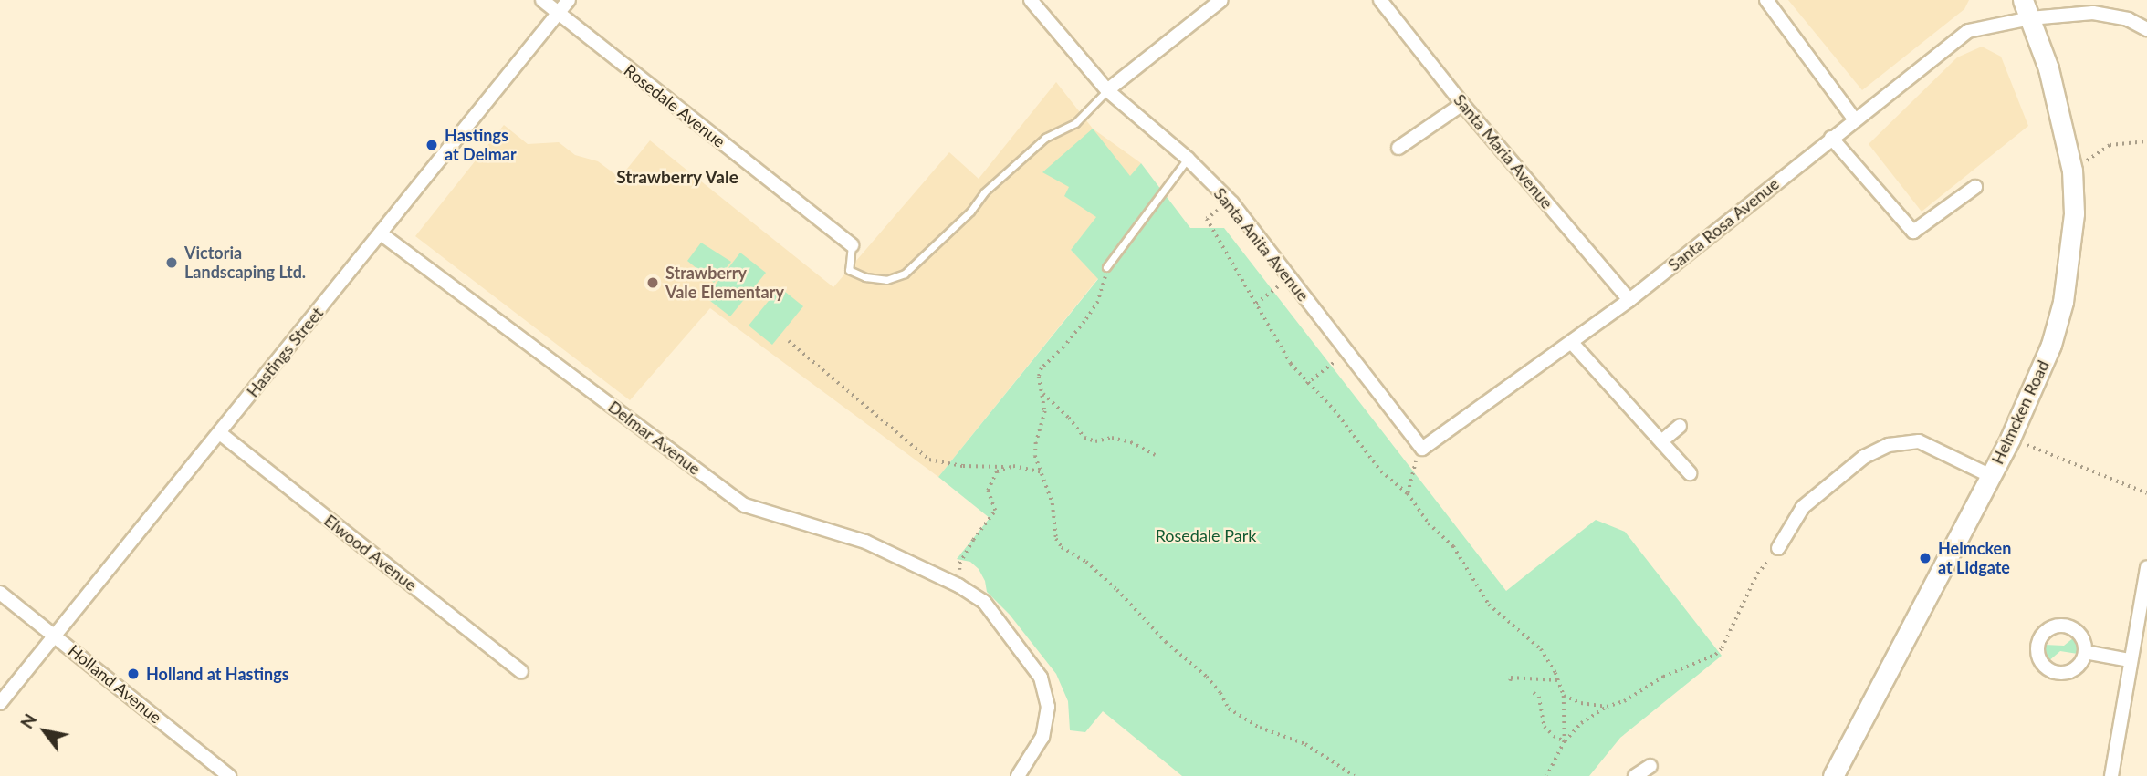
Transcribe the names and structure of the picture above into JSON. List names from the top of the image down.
{
  "streets": {
    "main road": ["Helmcken Road"],
    "street": [
      "Rosedale Avenue",
      "Santa Maria Avenue",
      "Santa Rosa Avenue",
      "Santa Anita Avenue",
      "Hastings Street",
      "Delmar Avenue",
      "Elwood Avenue",
      "Holland Avenue"
    ]
  },
  "crossings": [
    ["Rosedale Avenue", "Hastings Street"],
    ["Santa Maria Avenue", "Santa Rosa Avenue"],
    ["Santa Rosa Avenue", "Santa Anita Avenue"],
    ["Santa Rosa Avenue", "Helmcken Road"],
    ["Hastings Street", "Delmar Avenue"],
    ["Hastings Street", "Elwood Avenue"],
    ["Hastings Street", "Holland Avenue"]
  ],
  "districts": ["Strawberry Vale"],
  "parks": ["Rosedale Park"],
  "places": [
    "Hastings at Delmar",
    "Victoria Landscaping Ltd.",
    "Strawberry Vale Elementary",
    "Helmcken at Lidgate",
    "Holland at Hastings"
  ],
  "north": "top left"
}
